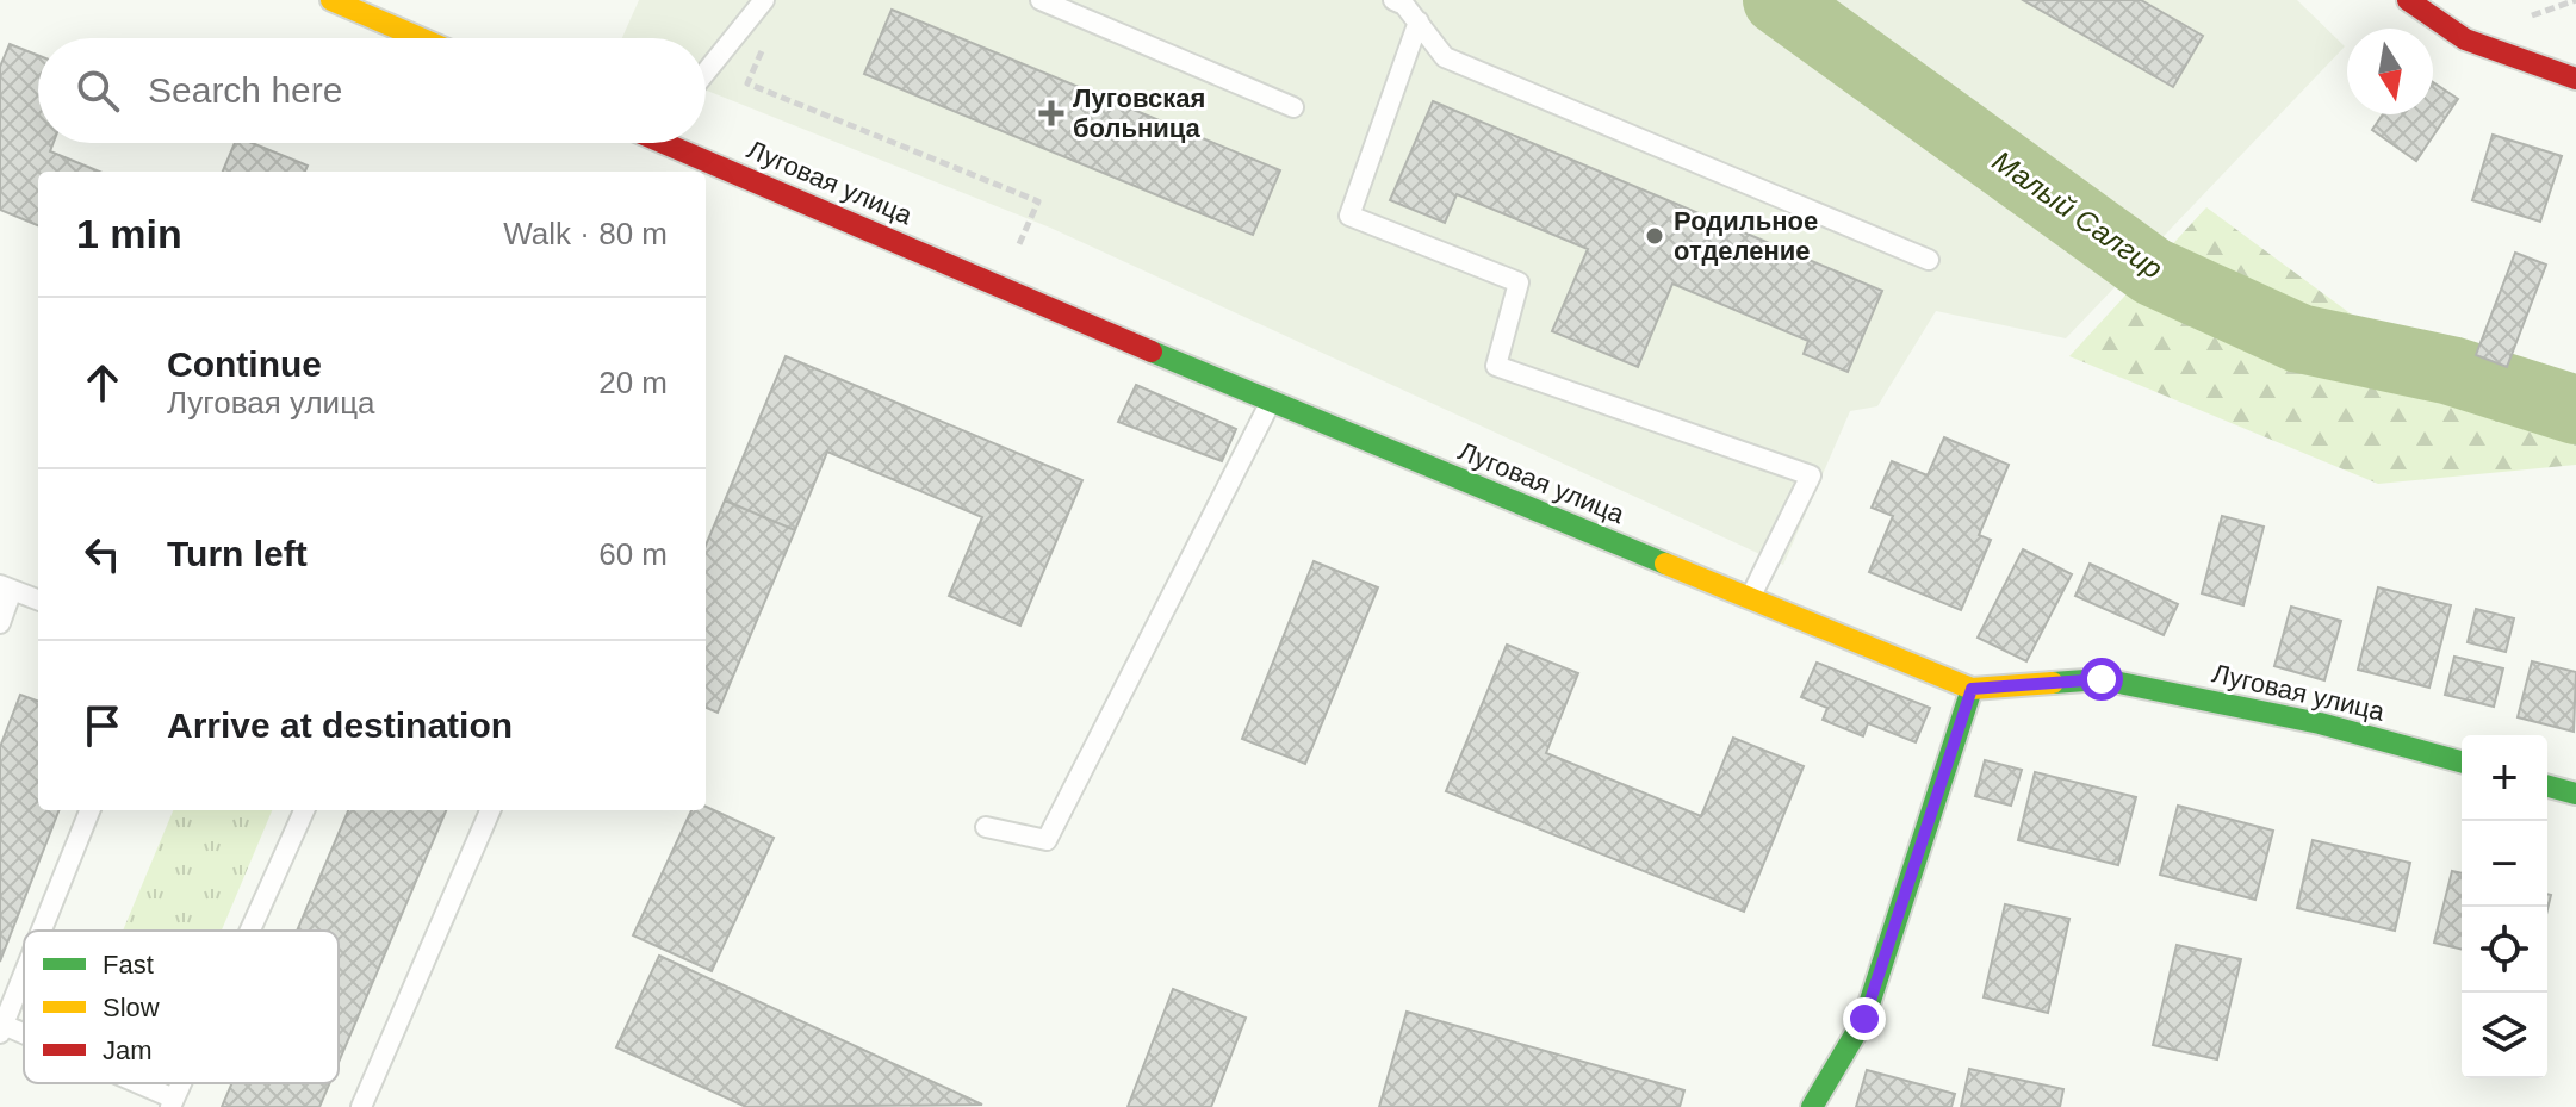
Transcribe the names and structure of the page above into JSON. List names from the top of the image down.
{
  "streets": {
    "main road": ["Луговая улица"]
  },
  "water": ["Малый Салгир"],
  "places": {
    "health": ["Луговская больница"],
    "other": ["Родильное отделение"]
  },
  "legend": ["Fast", "Slow", "Jam"],
  "north": "bottom",
  "page": {
    "search": "Search here",
    "heading": ["1 min", "Walk · 80 m"],
    "list": [
      ["Continue", "Луговая улица", "20 m"],
      ["Turn left", "60 m"],
      "Arrive at destination"
    ],
    "map_buttons": ["+", "−"]
  }
}
